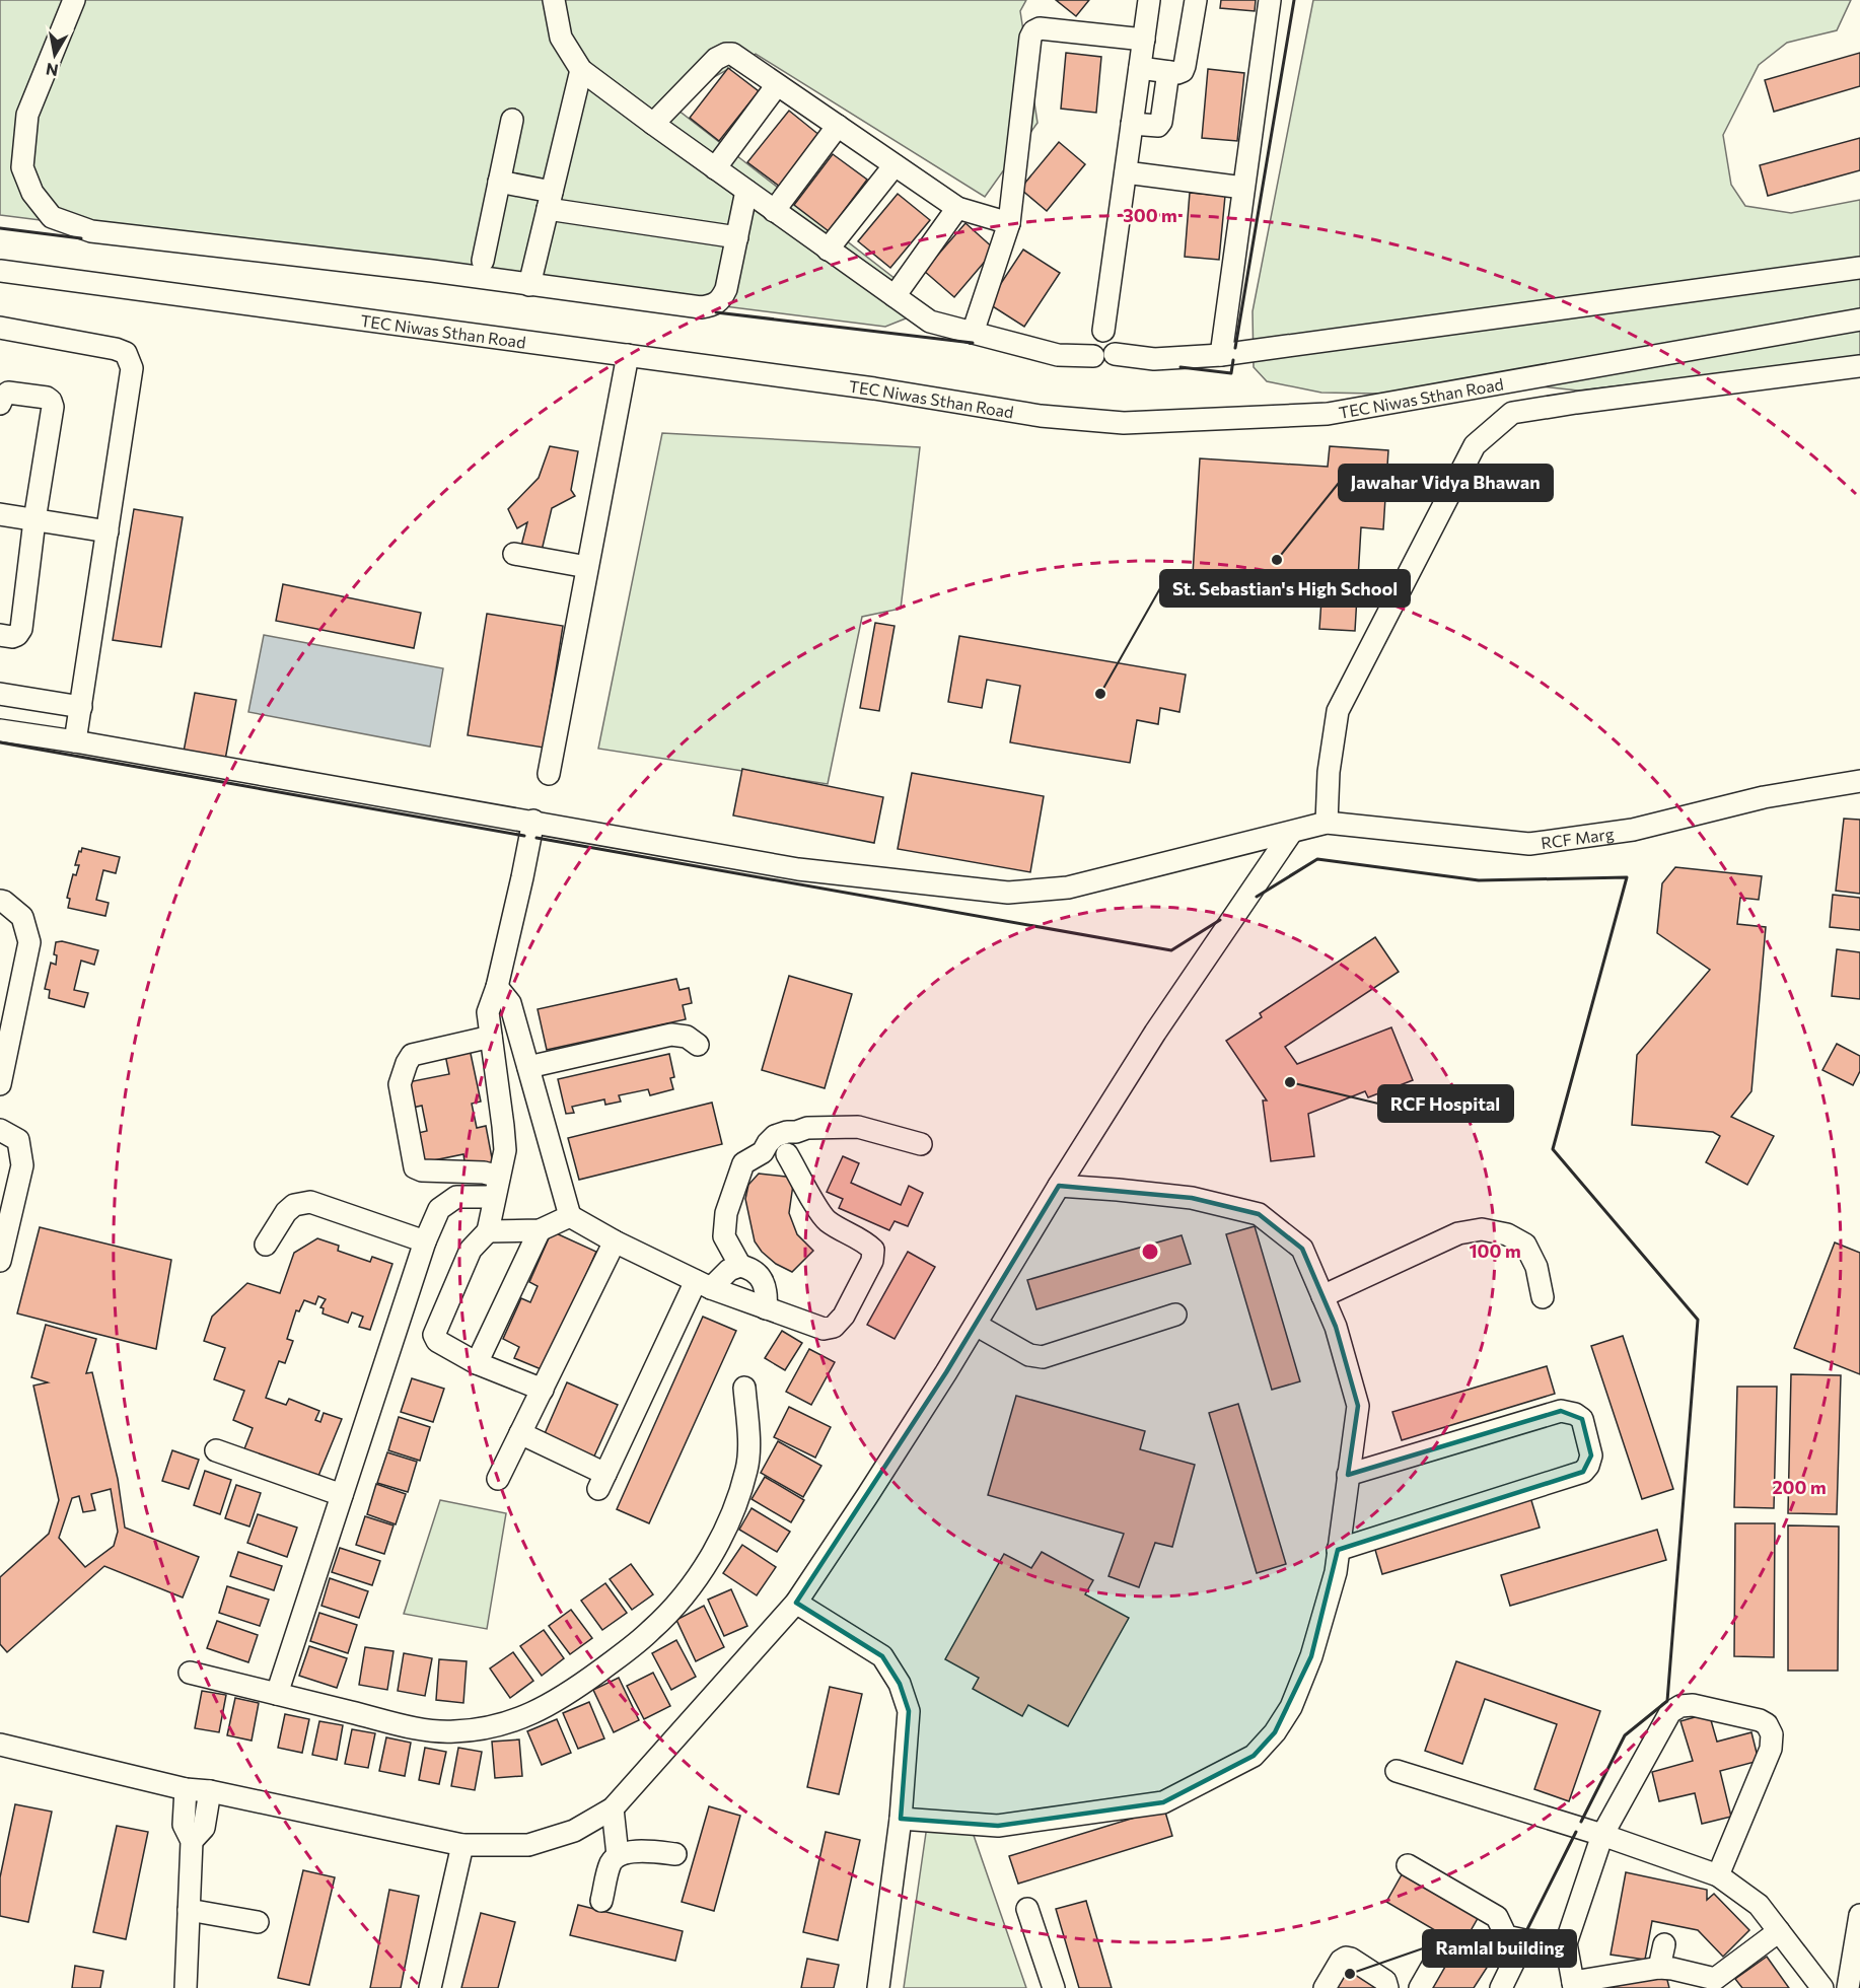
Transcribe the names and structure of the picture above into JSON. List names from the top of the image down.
{
  "streets": {
    "street": ["TEC Niwas Sthan Road", "RCF Marg"]
  },
  "places": [
    "Jawahar Vidya Bhawan",
    "St. Sebastian's High School",
    "RCF Hospital",
    "Ramlal building"
  ],
  "north": "bottom",
  "rings": ["300 m", "100 m", "200 m"]
}
